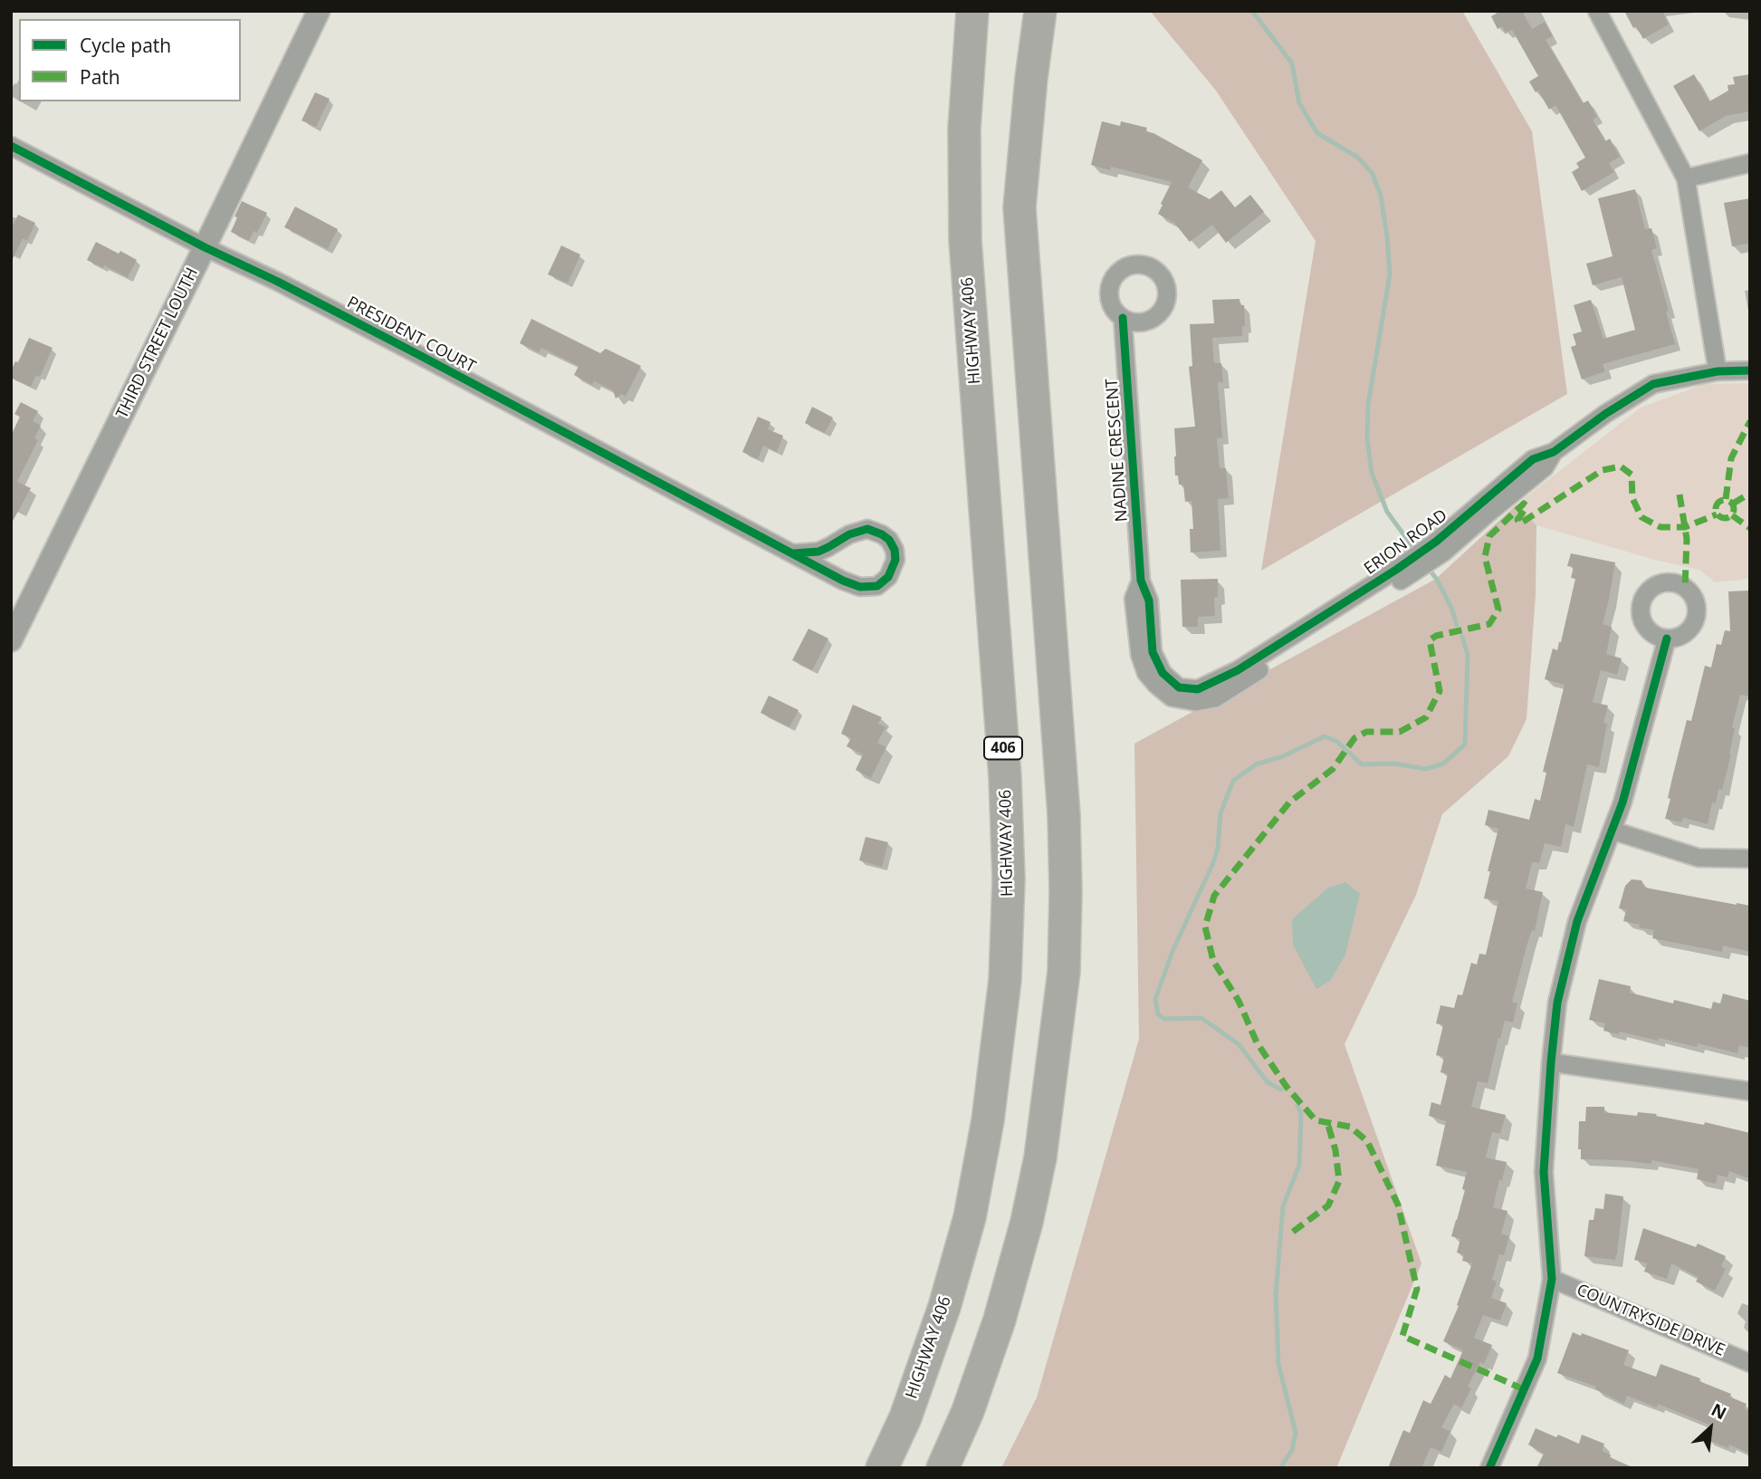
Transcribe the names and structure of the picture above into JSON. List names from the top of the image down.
{
  "streets": {
    "highway": ["HIGHWAY 406", "406"],
    "street": [
      "PRESIDENT COURT",
      "THIRD STREET LOUTH",
      "NADINE CRESCENT",
      "ERION ROAD",
      "COUNTRYSIDE DRIVE"
    ]
  },
  "crossings": [
    ["PRESIDENT COURT", "THIRD STREET LOUTH"],
    ["NADINE CRESCENT", "ERION ROAD"]
  ],
  "legend": ["Cycle path", "Path"],
  "north": "top right"
}
